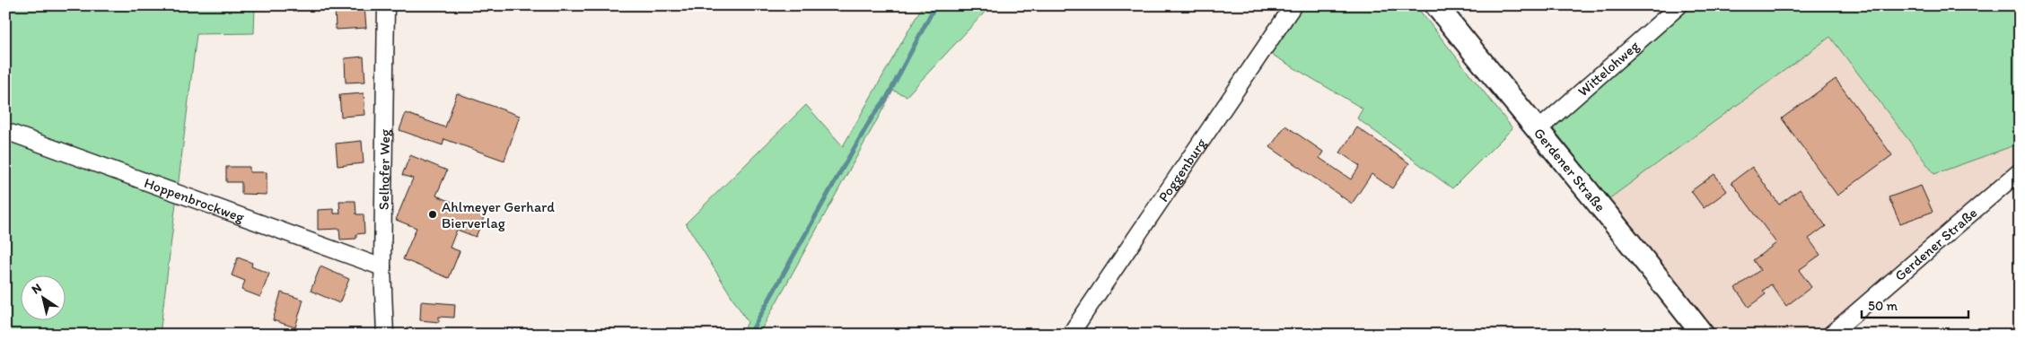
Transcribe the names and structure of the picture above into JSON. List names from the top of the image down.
{
  "streets": {
    "main road": ["Gerdener Straße"],
    "street": [
      "Wittelohweg",
      "Selhofer Weg",
      "Poggenburg",
      "Hoppenbrockweg"
    ]
  },
  "crossings": [
    ["Wittelohweg", "Gerdener Straße"],
    ["Selhofer Weg", "Hoppenbrockweg"]
  ],
  "places": ["Ahlmeyer Gerhard Bierverlag"],
  "scale_bar": "50 m",
  "north": "top left"
}
